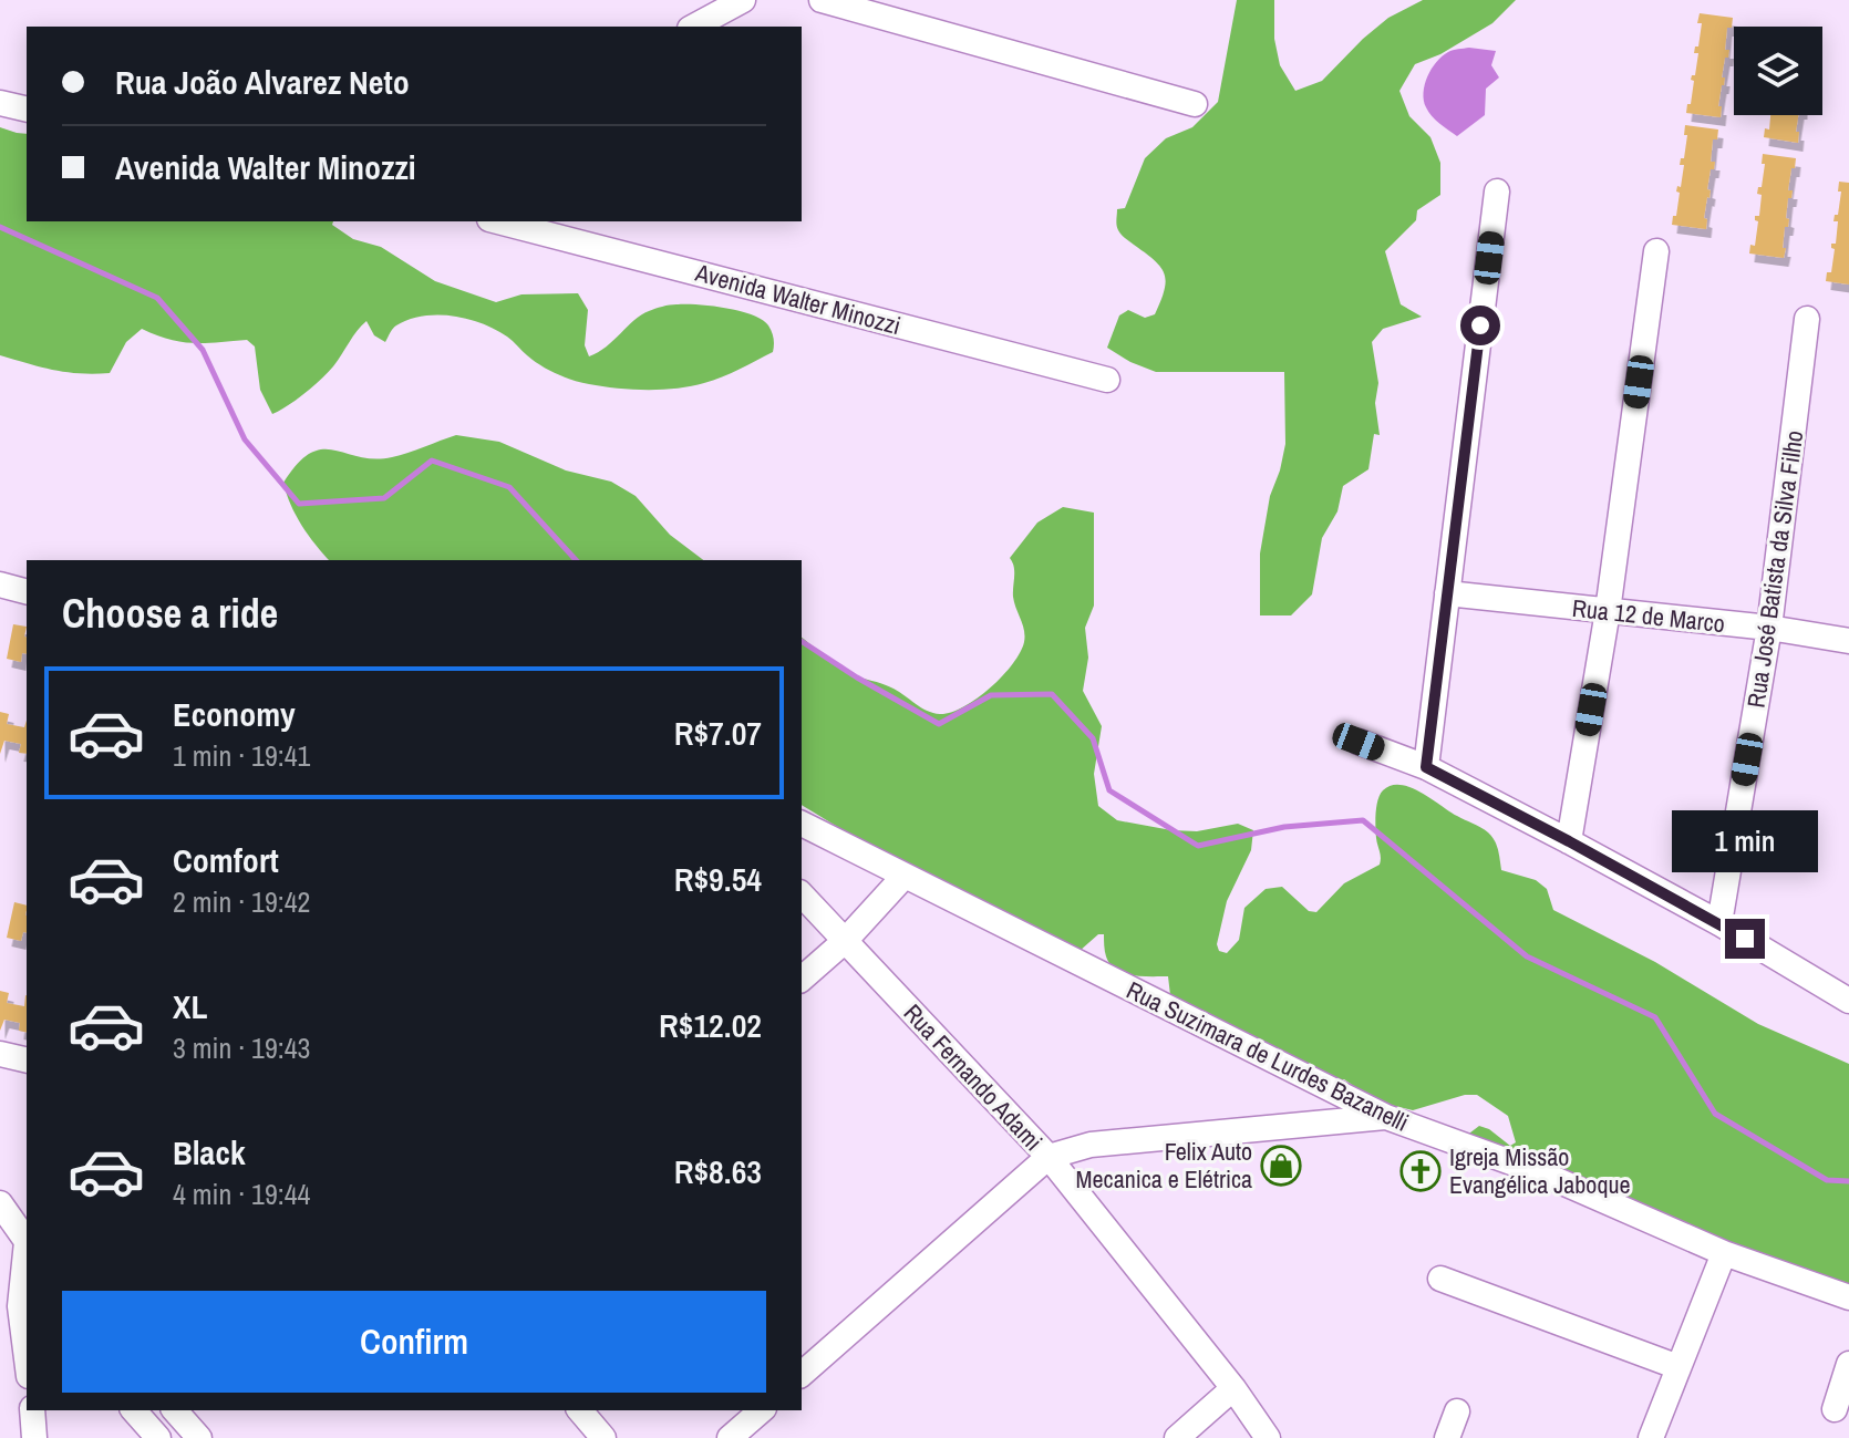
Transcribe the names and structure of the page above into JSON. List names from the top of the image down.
{
  "streets": {
    "street": [
      "Avenida Walter Minozzi",
      "Rua José Batista da Silva Filho",
      "Rua 12 de Marco",
      "Rua Suzimara de Lurdes Bazanelli",
      "Rua Fernando Adami"
    ]
  },
  "crossings": [
    ["Rua José Batista da Silva Filho", "Rua 12 de Marco"]
  ],
  "places": {
    "shop": ["Felix Auto Mecanica e Elétrica"],
    "church": ["Igreja Missão Evangélica Jaboque"]
  },
  "page": {
    "banner": ["Rua João Alvarez Neto", "Avenida Walter Minozzi"],
    "heading": "Choose a ride",
    "list": [
      {
        "name": "Economy",
        "note": "1 min · 19:41",
        "value": "R$7.07"
      },
      {
        "name": "Comfort",
        "note": "2 min · 19:42",
        "value": "R$9.54"
      },
      {
        "name": "XL",
        "note": "3 min · 19:43",
        "value": "R$12.02"
      },
      {
        "name": "Black",
        "note": "4 min · 19:44",
        "value": "R$8.63"
      }
    ],
    "bubble": "1 min",
    "buttons": "Confirm"
  }
}
